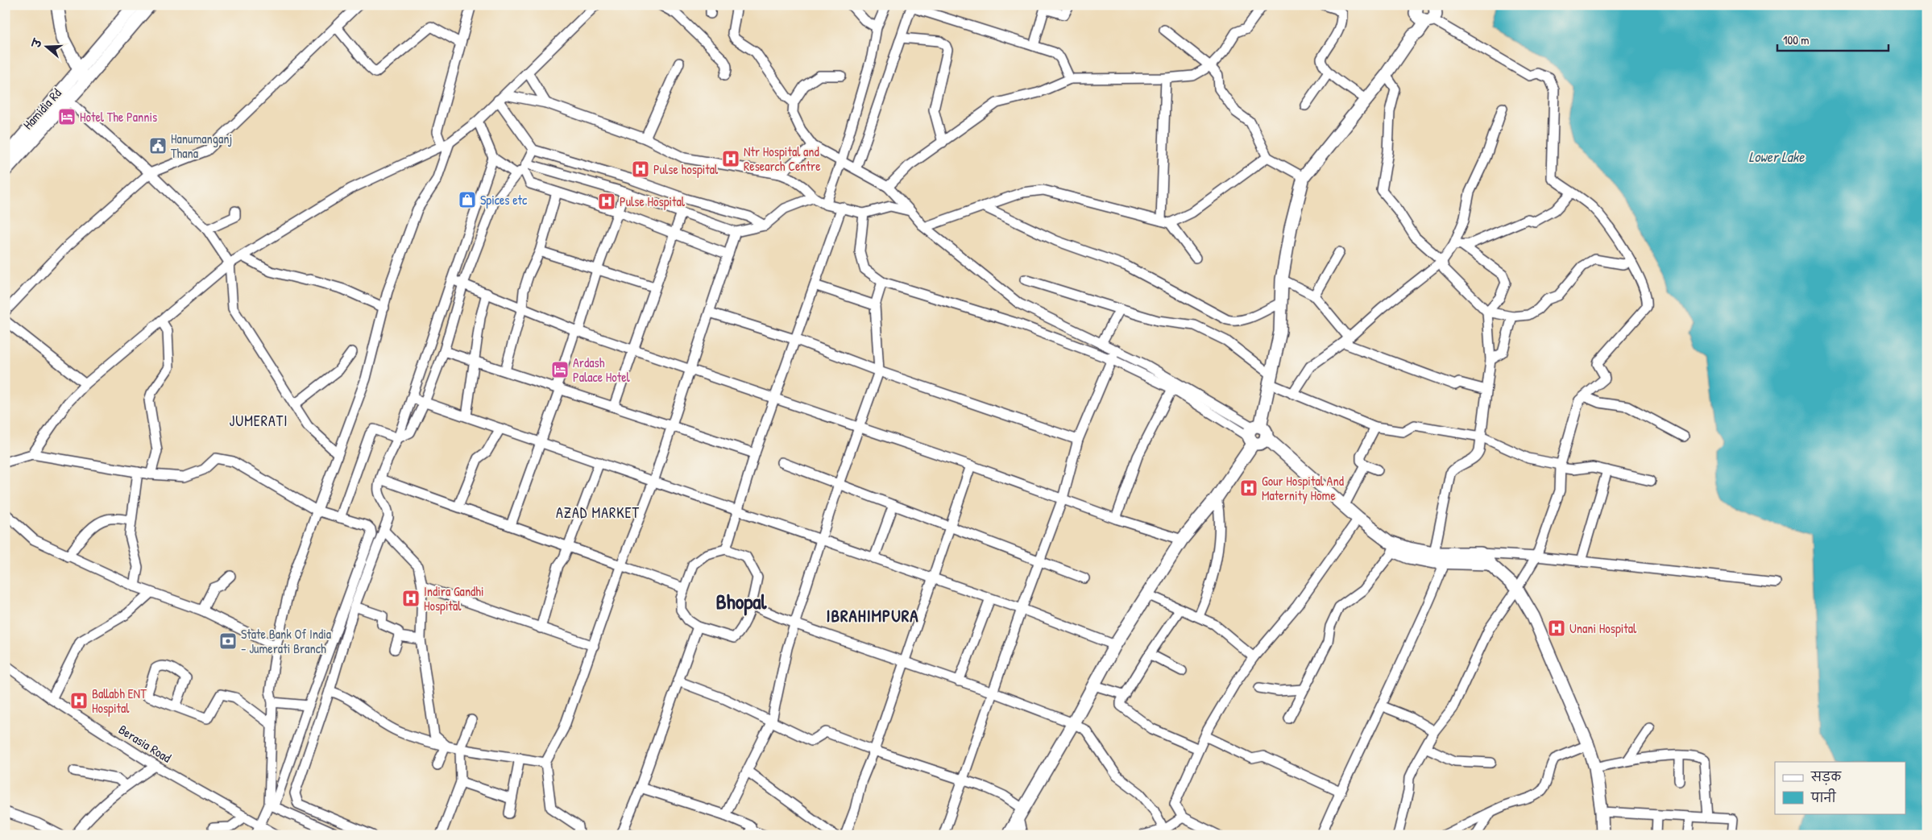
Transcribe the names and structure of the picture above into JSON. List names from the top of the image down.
{
  "streets": {
    "main road": ["Hamidia Rd"],
    "street": ["Berasia Road"]
  },
  "districts": [
    "JUMERATI",
    "AZAD MARKET",
    "Bhopal",
    "IBRAHIMPURA"
  ],
  "water": ["Lower Lake"],
  "places": {
    "hotel": ["Hotel The Pannis", "Ardash Palace Hotel"],
    "public building": ["Hanumanganj Thana"],
    "hospital": [
      "Ntr Hospital and Research Centre",
      "Pulse hospital",
      "Pulse Hospital",
      "Gour Hospital And Maternity Home",
      "Indira Gandhi Hospital",
      "Unani Hospital",
      "Ballabh ENT Hospital"
    ],
    "shop": ["Spices etc"],
    "bank": ["State Bank Of India - Jumerati Branch"]
  },
  "legend": ["सड़क", "पानी"],
  "scale_bar": "100 m",
  "north": "left"
}
